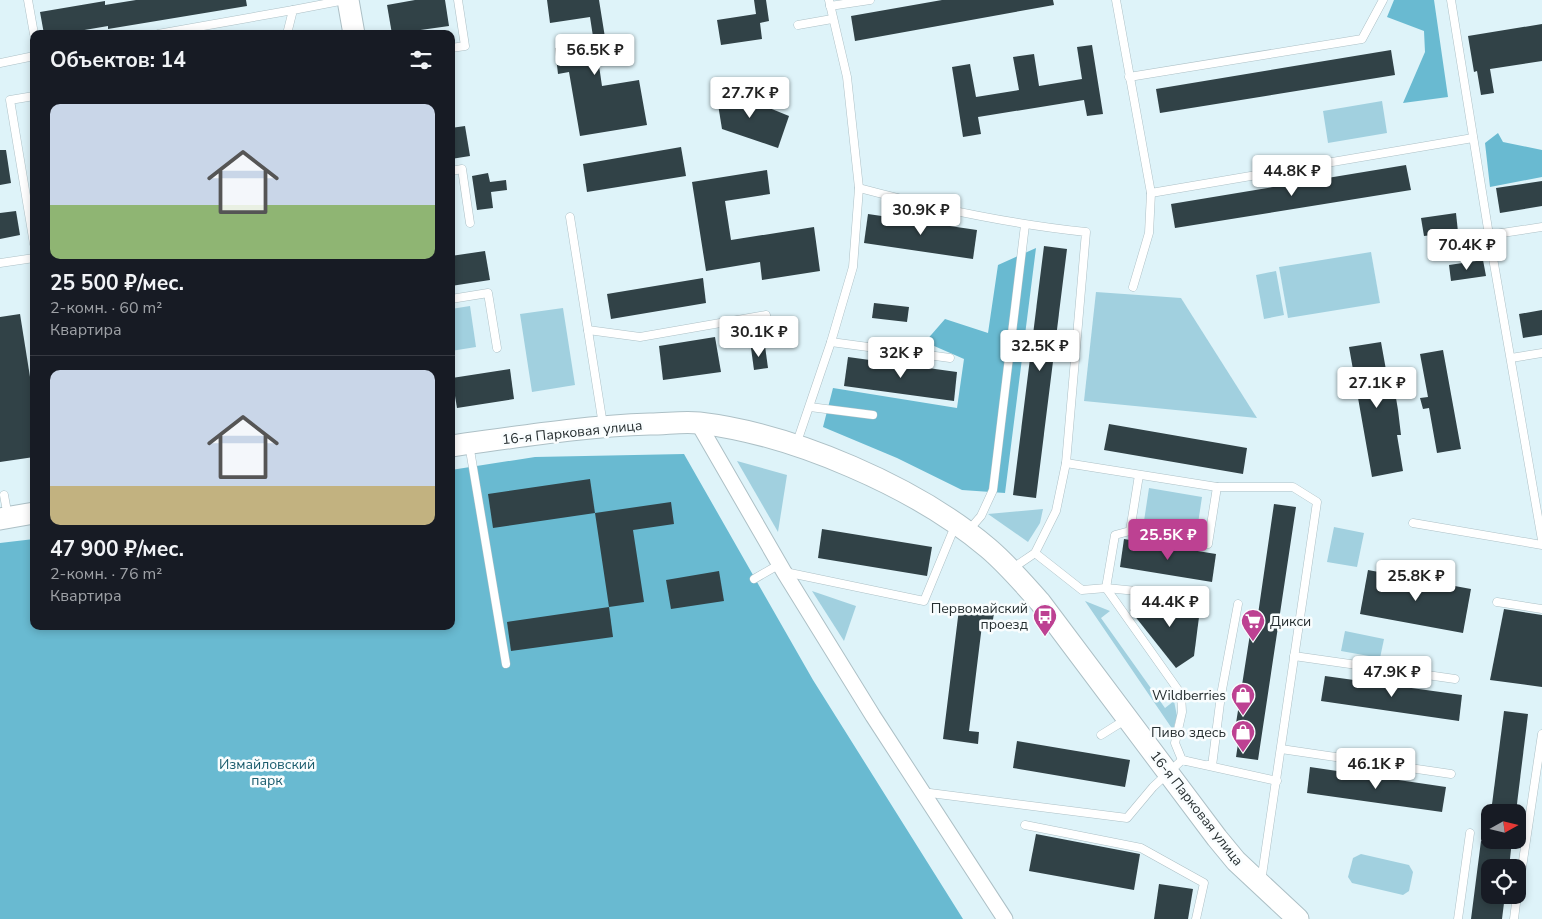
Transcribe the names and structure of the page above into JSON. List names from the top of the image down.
{
  "streets": {
    "main road": ["16-я Парковая улица"]
  },
  "parks": ["Измайловский парк"],
  "places": {
    "bus stop": ["Первомайский проезд"],
    "supermarket": ["Дикси"],
    "shop": ["Wildberries", "Пиво здесь"]
  },
  "north": "right",
  "page": {
    "heading": "Объектов: 14",
    "price": [
      "56.5K ₽",
      "27.7K ₽",
      "44.8K ₽",
      "30.9K ₽",
      "70.4K ₽",
      "30.1K ₽",
      "32.5K ₽",
      "32K ₽",
      "27.1K ₽",
      "25.5K ₽",
      "25.8K ₽",
      "44.4K ₽",
      "47.9K ₽",
      "46.1K ₽"
    ],
    "list": [
      {
        "name": "25 500 ₽/мес.",
        "note": "2-комн. · 60 m² · Квартира"
      },
      {
        "name": "47 900 ₽/мес.",
        "note": "2-комн. · 76 m² · Квартира"
      }
    ]
  }
}
